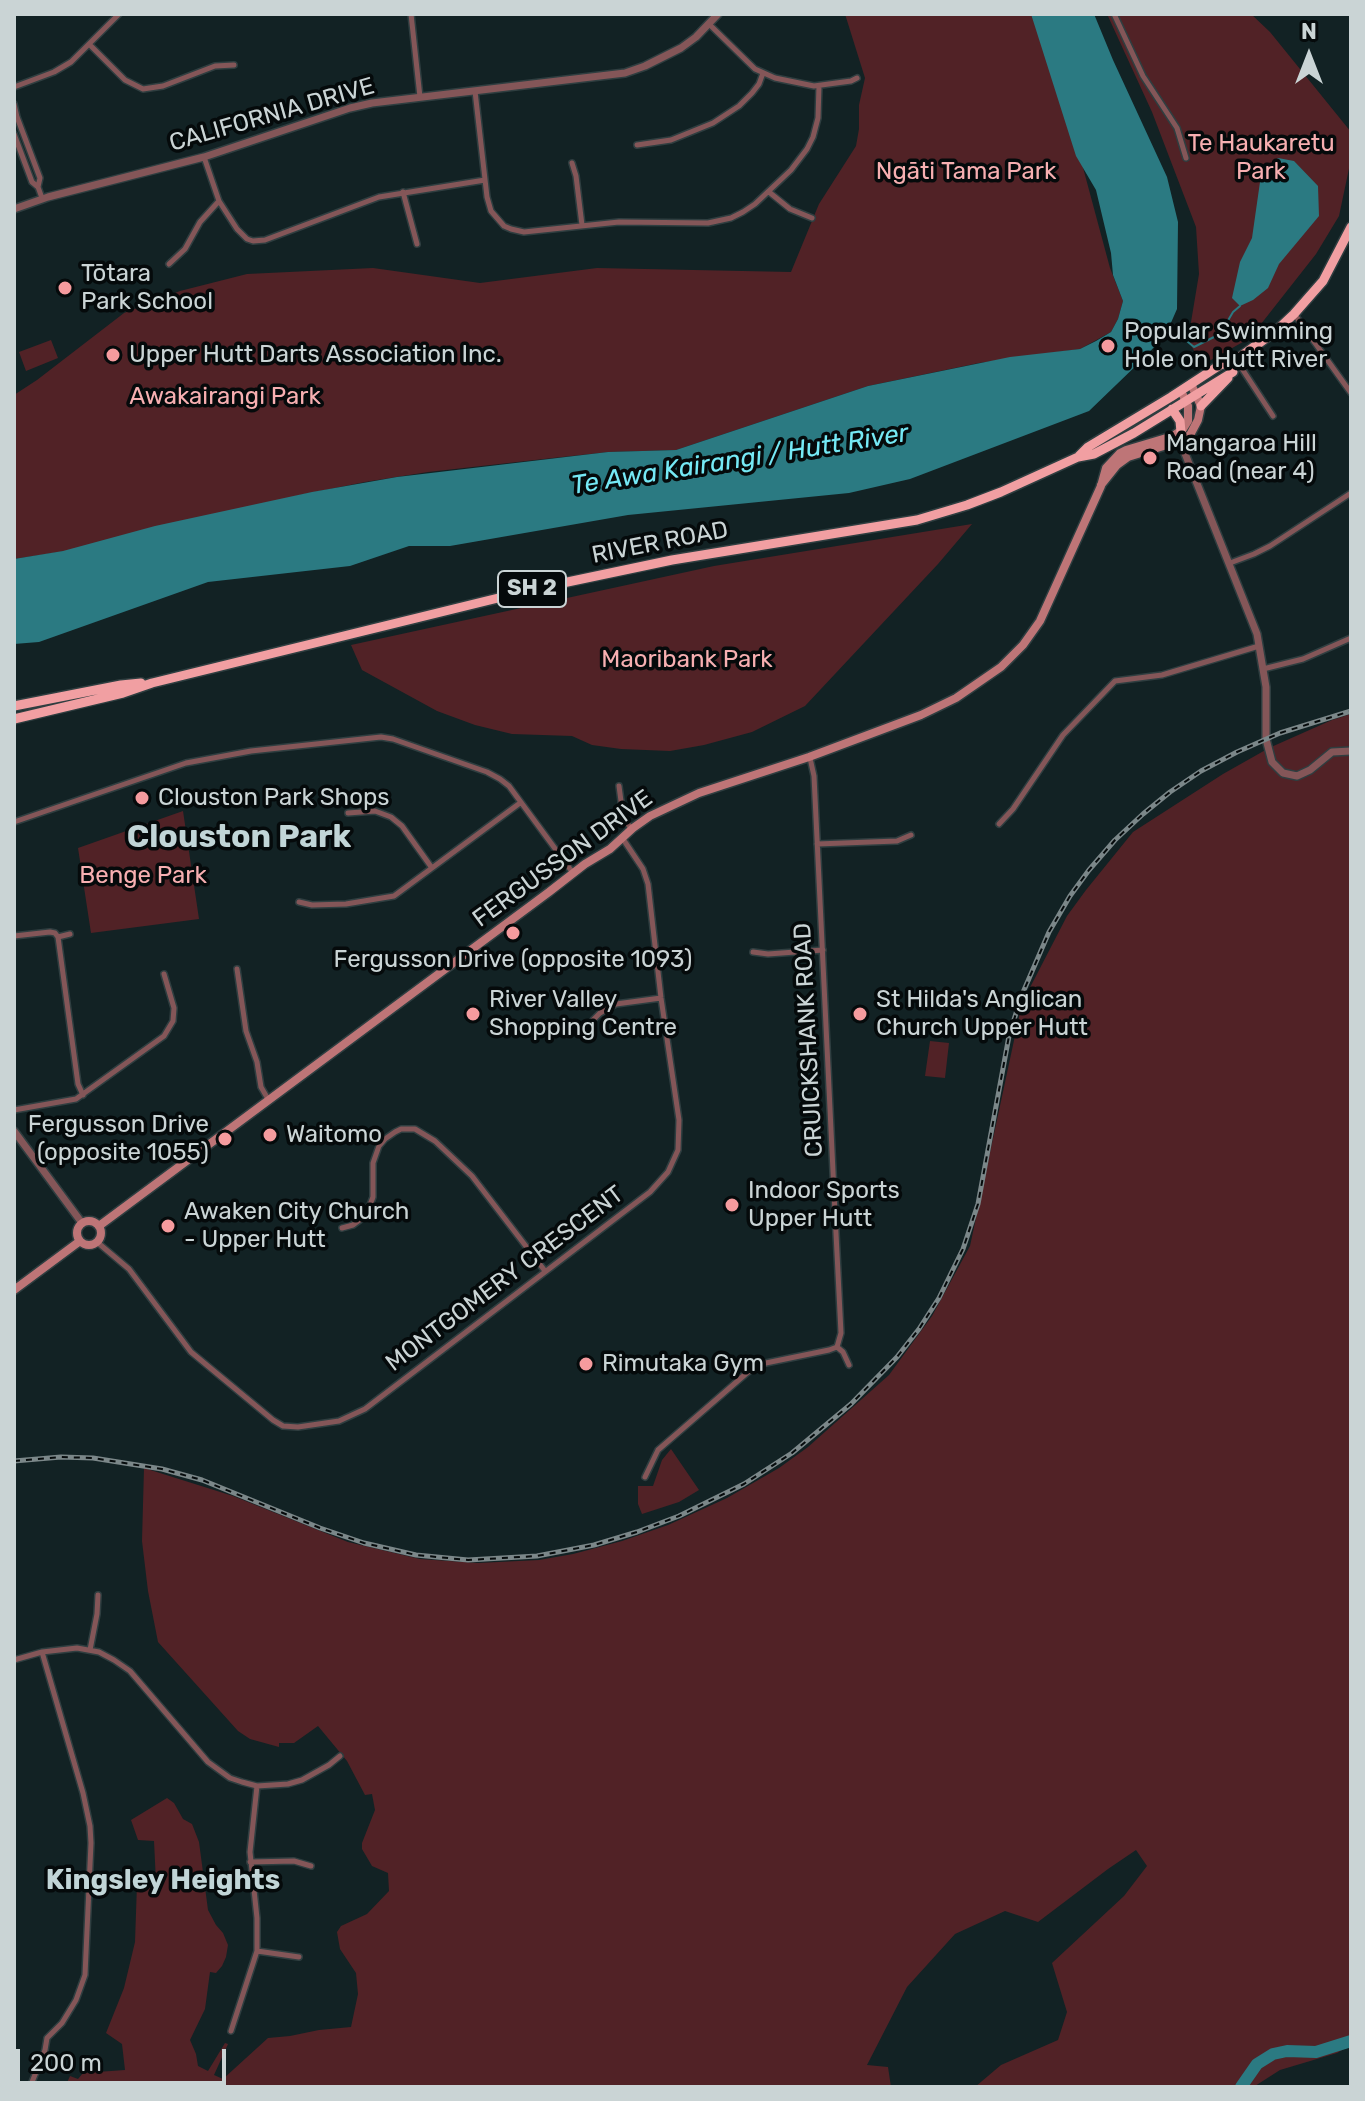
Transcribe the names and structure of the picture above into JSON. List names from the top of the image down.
{
  "streets": {
    "highway": ["RIVER ROAD", "SH 2"],
    "main road": ["FERGUSSON DRIVE"],
    "street": ["CALIFORNIA DRIVE", "CRUICKSHANK ROAD", "MONTGOMERY CRESCENT"]
  },
  "crossings": [
    ["RIVER ROAD", "SH 2"],
    ["FERGUSSON DRIVE", "CRUICKSHANK ROAD"],
    ["FERGUSSON DRIVE", "MONTGOMERY CRESCENT"]
  ],
  "districts": ["Clouston Park", "Kingsley Heights"],
  "water": ["Te Awa Kairangi / Hutt River"],
  "parks": [
    "Te Haukaretu Park",
    "Ngāti Tama Park",
    "Awakairangi Park",
    "Maoribank Park",
    "Benge Park"
  ],
  "places": [
    "Tōtara Park School",
    "Popular Swimming Hole on Hutt River",
    "Upper Hutt Darts Association Inc.",
    "Mangaroa Hill Road (near 4)",
    "Clouston Park Shops",
    "Fergusson Drive (opposite 1093)",
    "River Valley Shopping Centre",
    "St Hilda's Anglican Church Upper Hutt",
    "Waitomo",
    "Fergusson Drive (opposite 1055)",
    "Indoor Sports Upper Hutt",
    "Awaken City Church - Upper Hutt",
    "Rimutaka Gym"
  ],
  "scale_bar": "200 m",
  "north": "top"
}
